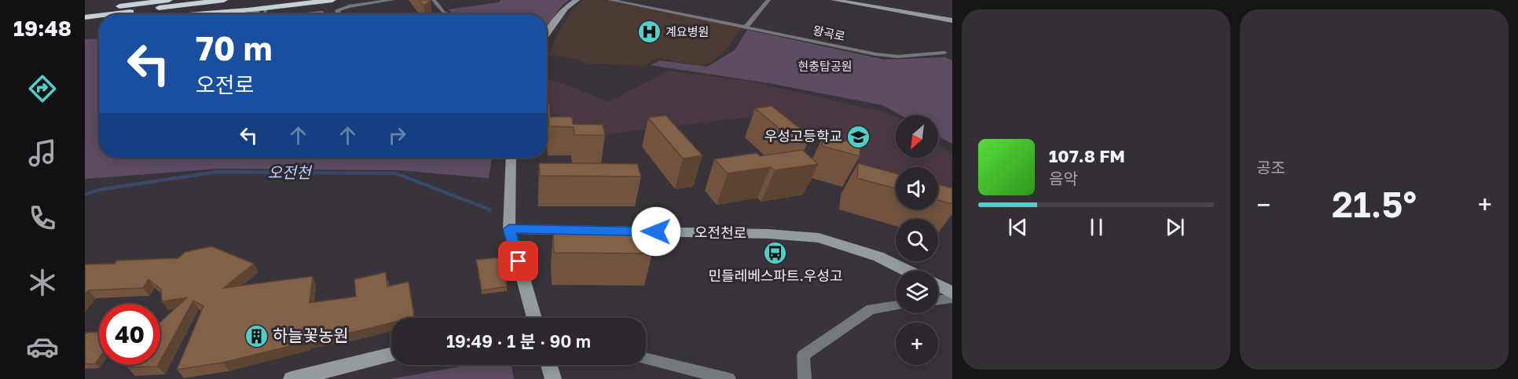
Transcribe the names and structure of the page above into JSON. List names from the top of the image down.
{
  "streets": {
    "street": ["왕곡로", "오전천로"]
  },
  "water": ["오전천"],
  "parks": ["현충탑공원"],
  "places": {
    "hospital": ["계요병원"],
    "school or university": ["우성고등학교"],
    "bus stop": ["민들레베스파트.우성고"],
    "building": ["하늘꽃농원"]
  },
  "north": "bottom left",
  "page": {
    "tabs": "19:48",
    "tile": "공조",
    "turn": ["70 m", "오전로"],
    "map_buttons": "+",
    "song": ["107.8 FM", "음악"],
    "heat": ["−", "21.5°", "+"],
    "limit": "40",
    "trip": "19:49 · 1 분 · 90 m"
  }
}
